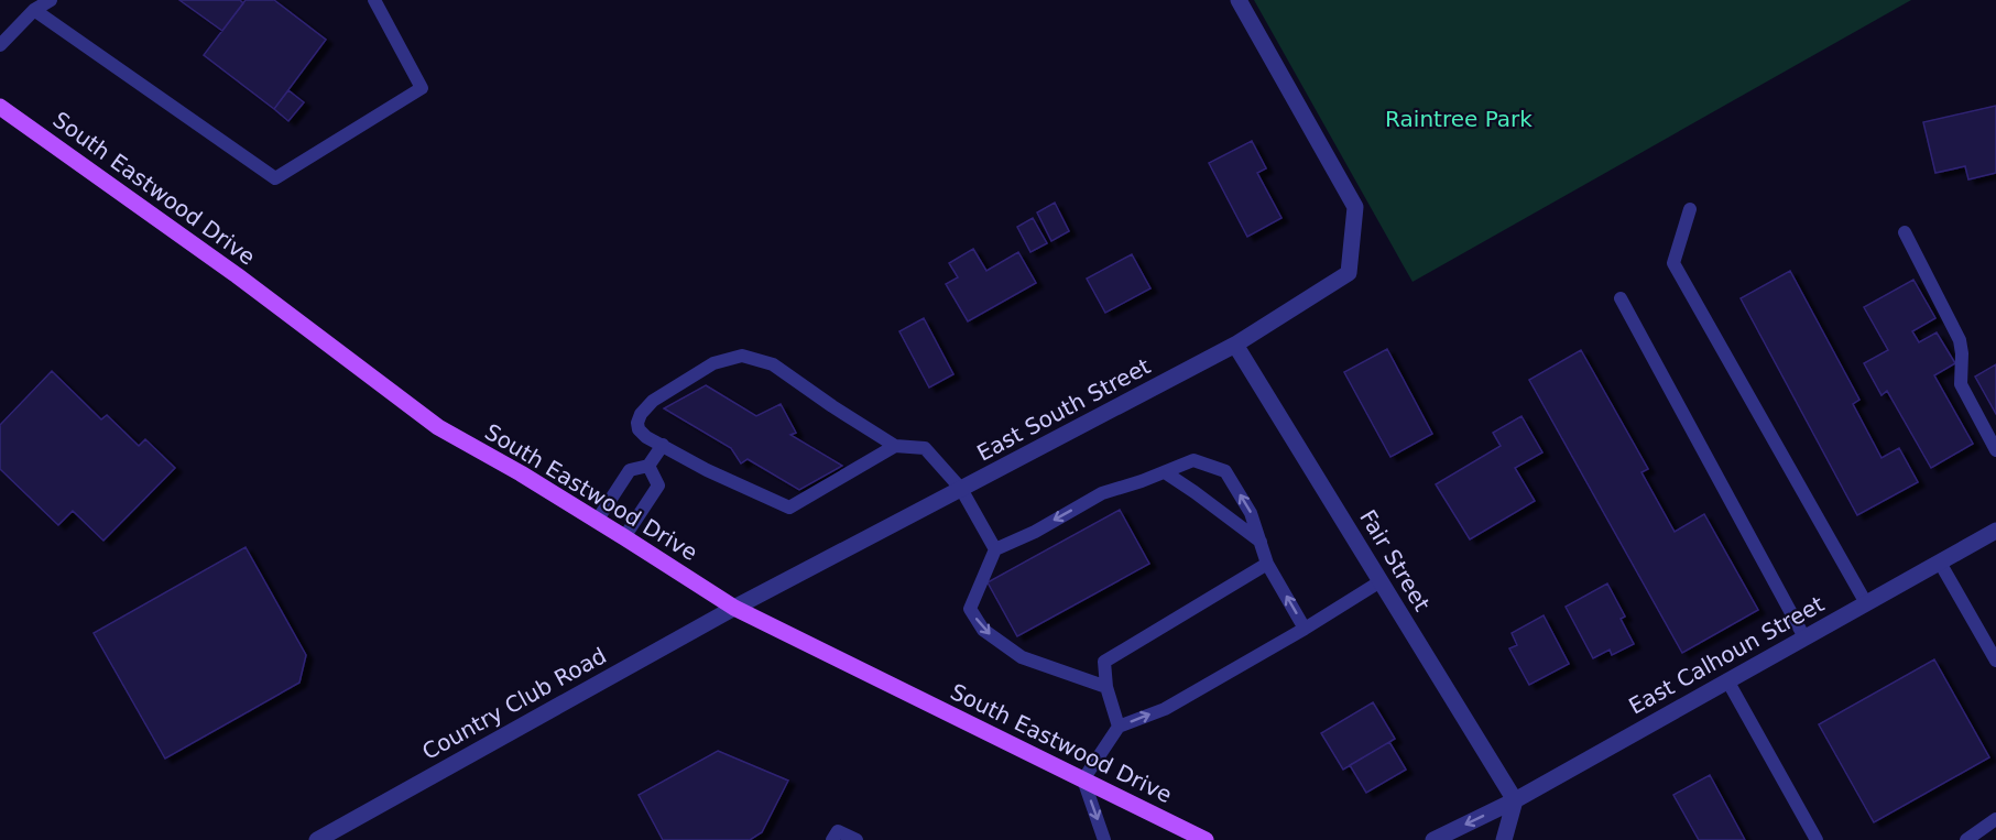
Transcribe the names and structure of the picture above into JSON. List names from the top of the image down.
{
  "streets": {
    "main road": ["South Eastwood Drive"],
    "street": [
      "East South Street",
      "Fair Street",
      "East Calhoun Street",
      "Country Club Road"
    ]
  },
  "crossings": [
    ["South Eastwood Drive", "East South Street"],
    ["South Eastwood Drive", "Country Club Road"],
    ["East South Street", "Fair Street"],
    ["East South Street", "Country Club Road"],
    ["Fair Street", "East Calhoun Street"]
  ],
  "parks": ["Raintree Park"]
}
